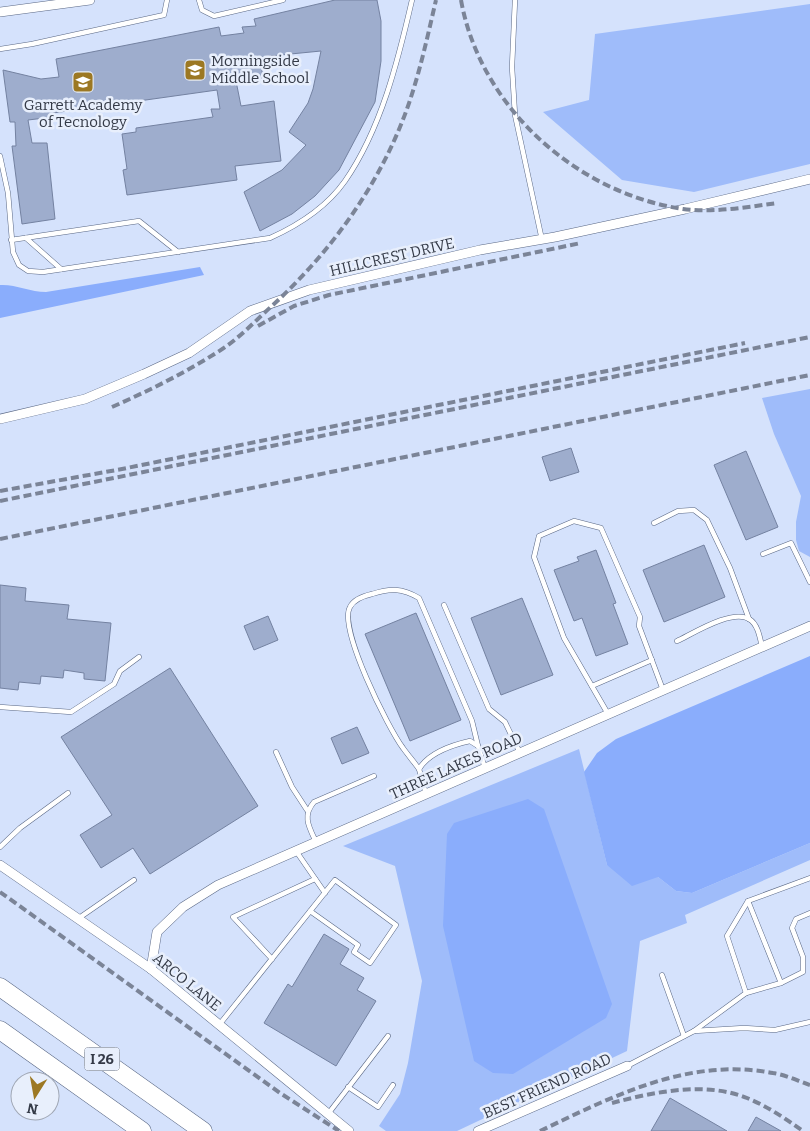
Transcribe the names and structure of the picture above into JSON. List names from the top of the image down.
{
  "streets": {
    "highway": ["I 26"],
    "street": [
      "HILLCREST DRIVE",
      "THREE LAKES ROAD",
      "ARCO LANE",
      "BEST FRIEND ROAD"
    ]
  },
  "crossings": [
    ["THREE LAKES ROAD", "ARCO LANE"]
  ],
  "places": {
    "school or university": ["Morningside Middle School", "Garrett Academy of Tecnology"]
  },
  "north": "bottom"
}
